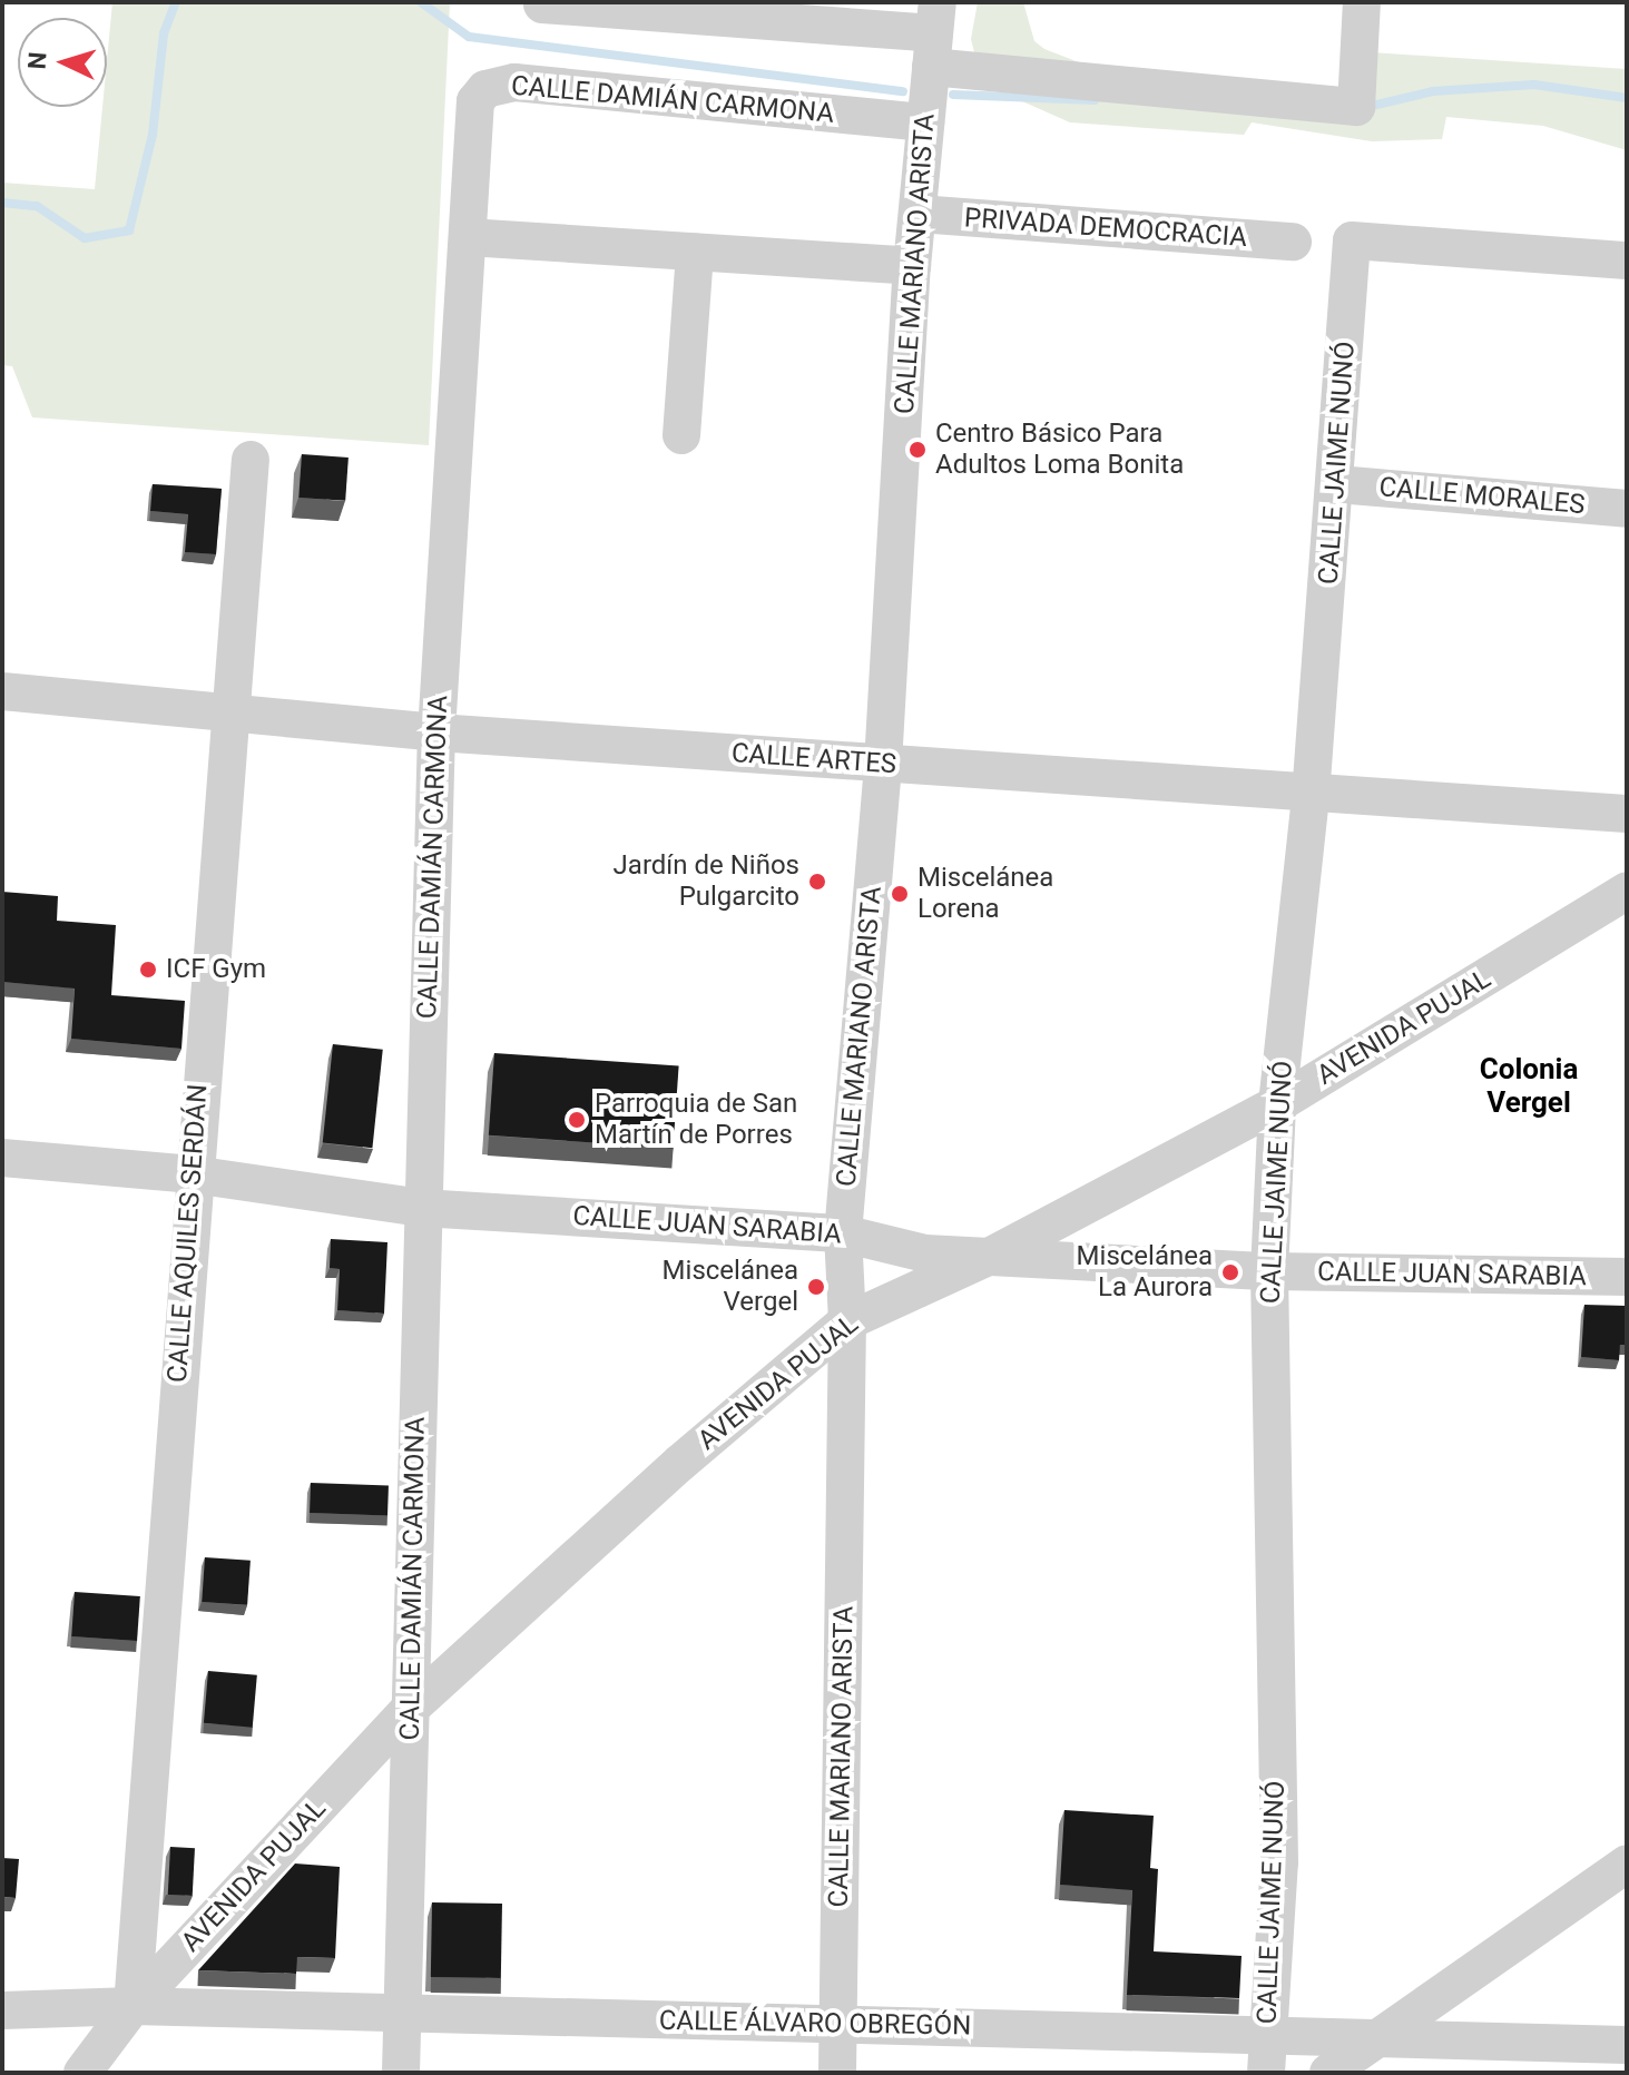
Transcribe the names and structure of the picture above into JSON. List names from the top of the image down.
{
  "streets": {
    "street": [
      "CALLE DAMIÁN CARMONA",
      "PRIVADA DEMOCRACIA",
      "CALLE MARIANO ARISTA",
      "CALLE JAIME NUNÓ",
      "CALLE MORALES",
      "CALLE ARTES",
      "AVENIDA PUJAL",
      "CALLE JUAN SARABIA",
      "CALLE AQUILES SERDÁN",
      "CALLE ÁLVARO OBREGÓN"
    ]
  },
  "crossings": [
    ["CALLE DAMIÁN CARMONA", "CALLE MARIANO ARISTA"],
    ["CALLE DAMIÁN CARMONA", "CALLE ARTES"],
    ["CALLE DAMIÁN CARMONA", "AVENIDA PUJAL"],
    ["CALLE DAMIÁN CARMONA", "CALLE JUAN SARABIA"],
    ["CALLE DAMIÁN CARMONA", "CALLE ÁLVARO OBREGÓN"],
    ["PRIVADA DEMOCRACIA", "CALLE MARIANO ARISTA"],
    ["CALLE MARIANO ARISTA", "CALLE ARTES"],
    ["CALLE MARIANO ARISTA", "AVENIDA PUJAL"],
    ["CALLE MARIANO ARISTA", "CALLE JUAN SARABIA"],
    ["CALLE MARIANO ARISTA", "CALLE ÁLVARO OBREGÓN"],
    ["CALLE JAIME NUNÓ", "CALLE MORALES"],
    ["CALLE JAIME NUNÓ", "CALLE ARTES"],
    ["CALLE JAIME NUNÓ", "AVENIDA PUJAL"],
    ["CALLE JAIME NUNÓ", "CALLE JUAN SARABIA"],
    ["CALLE JAIME NUNÓ", "CALLE ÁLVARO OBREGÓN"],
    ["CALLE ARTES", "CALLE AQUILES SERDÁN"],
    ["AVENIDA PUJAL", "CALLE JUAN SARABIA"],
    ["AVENIDA PUJAL", "CALLE AQUILES SERDÁN"],
    ["AVENIDA PUJAL", "CALLE ÁLVARO OBREGÓN"],
    ["CALLE JUAN SARABIA", "CALLE AQUILES SERDÁN"],
    ["CALLE AQUILES SERDÁN", "CALLE ÁLVARO OBREGÓN"]
  ],
  "districts": ["Colonia Vergel"],
  "places": [
    "Centro Básico Para Adultos Loma Bonita",
    "Jardín de Niños Pulgarcito",
    "Miscelánea Lorena",
    "ICF Gym",
    "Parroquia de San Martín de Porres",
    "Miscelánea La Aurora",
    "Miscelánea Vergel"
  ],
  "north": "left"
}
